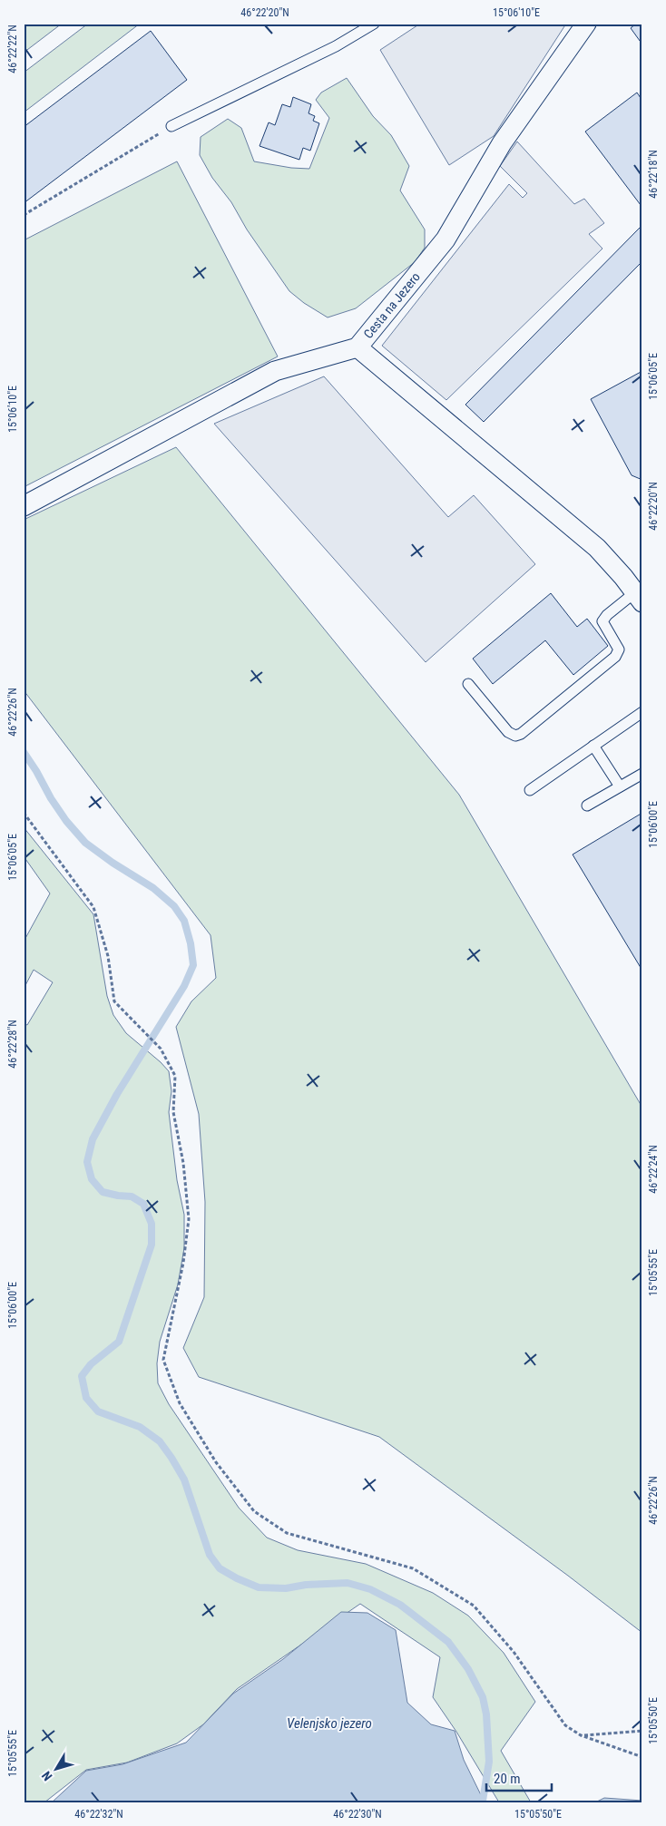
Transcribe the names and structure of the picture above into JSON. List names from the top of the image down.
{
  "streets": {
    "street": ["Cesta na Jezero"]
  },
  "water": ["Velenjsko jezero"],
  "scale_bar": "20 m",
  "north": "bottom left",
  "coordinates": [
    "46°22'20\"N",
    "15°06'10\"E",
    "46°22'22\"N",
    "46°22'18\"N",
    "15°06'05\"E",
    "46°22'26\"N",
    "15°06'00\"E",
    "46°22'28\"N",
    "46°22'24\"N",
    "15°05'55\"E",
    "15°05'50\"E",
    "46°22'32\"N",
    "46°22'30\"N"
  ]
}
